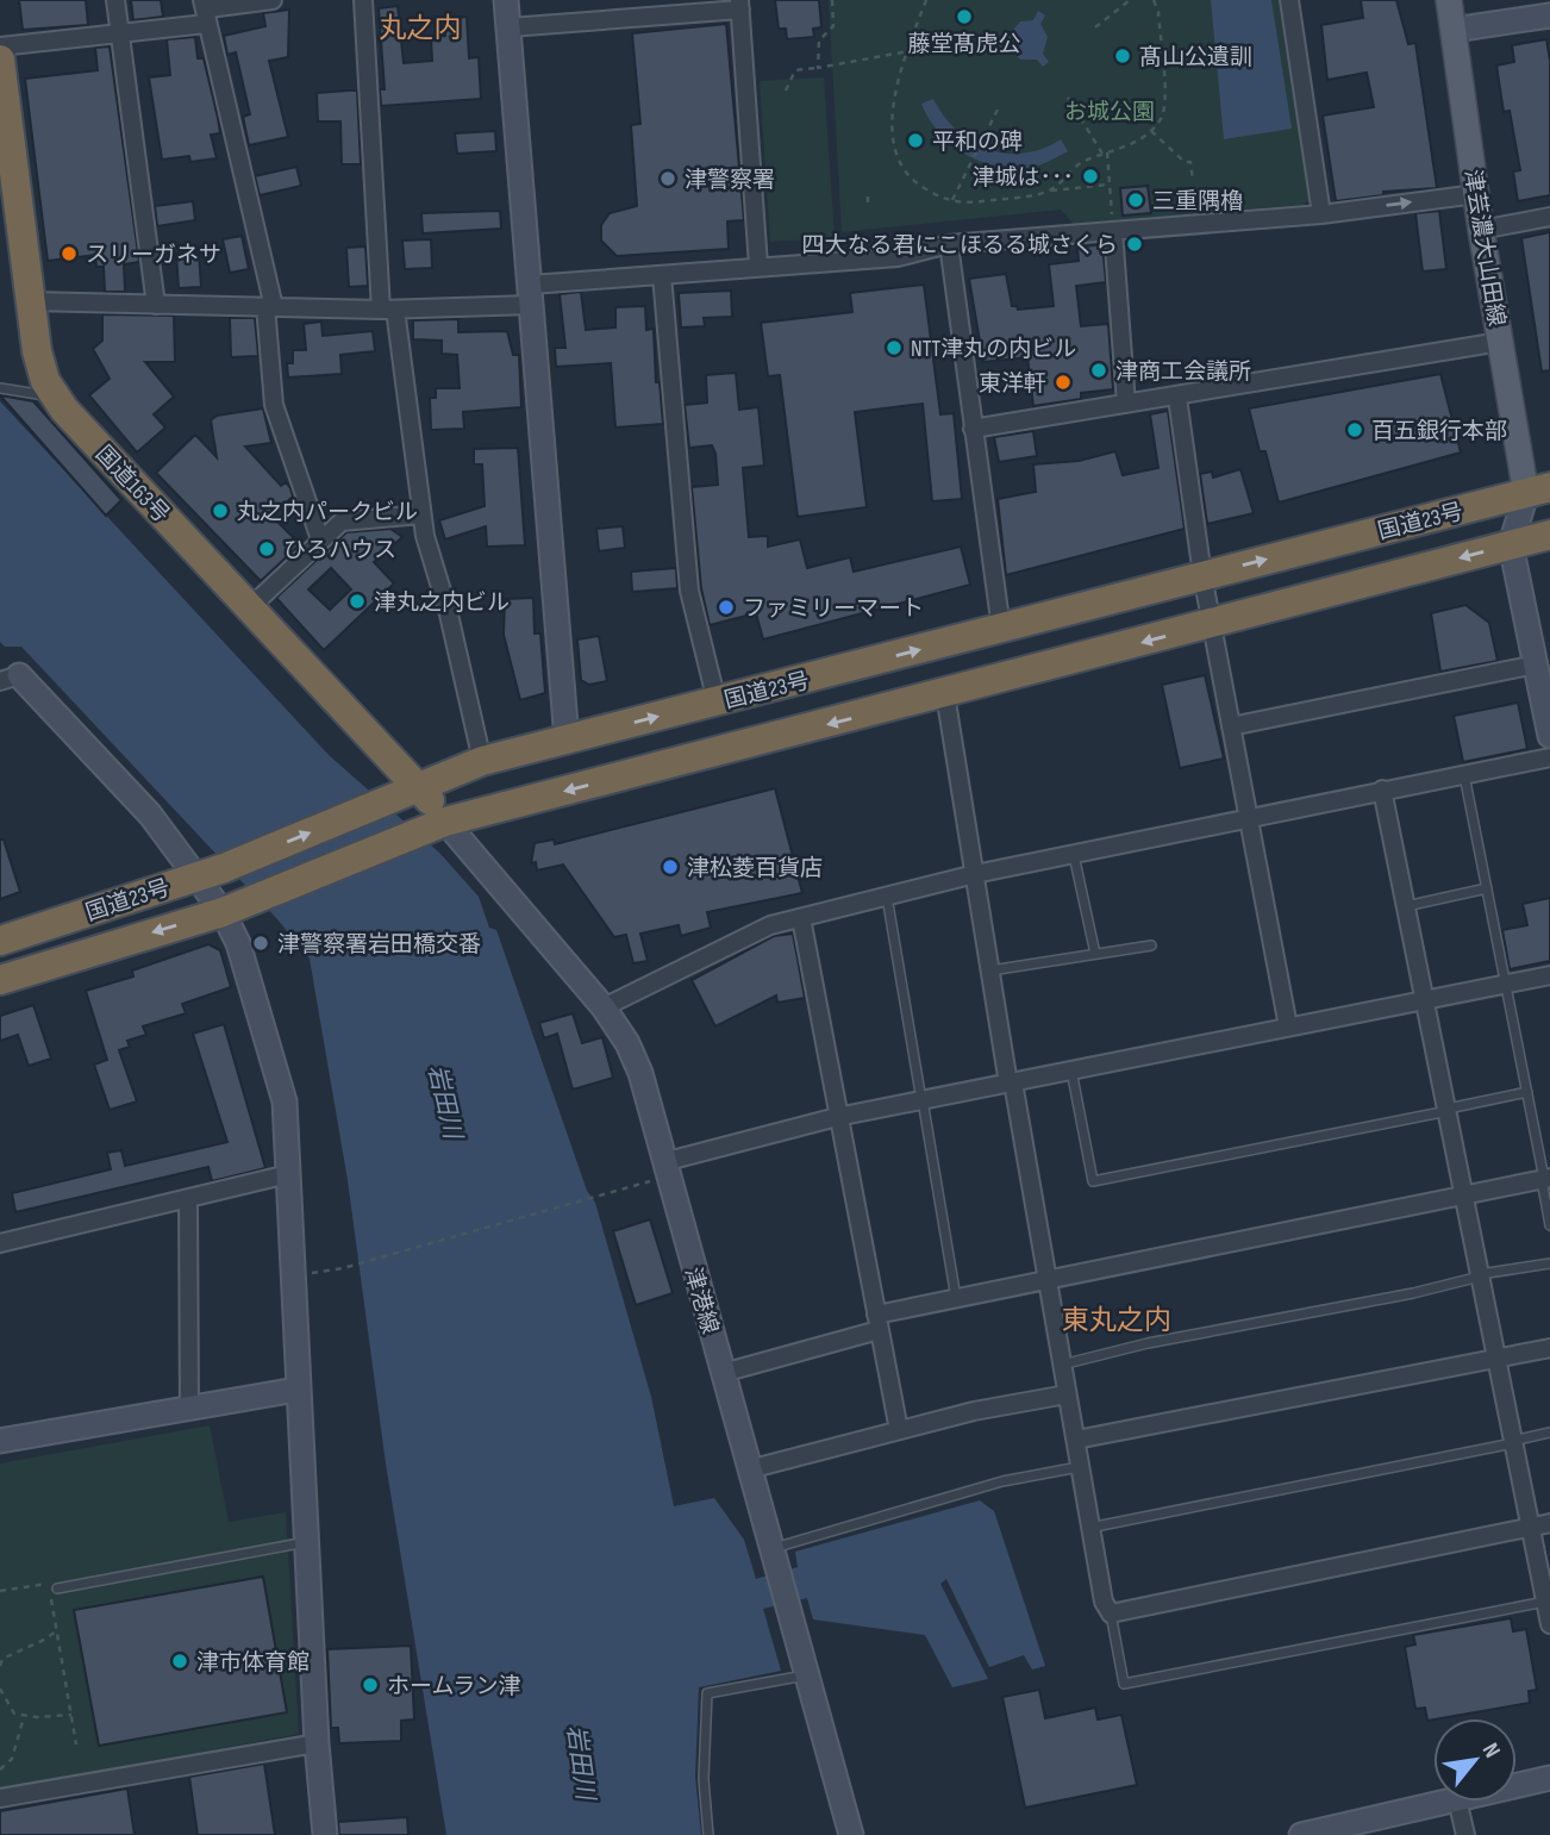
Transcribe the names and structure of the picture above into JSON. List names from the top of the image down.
{
  "streets": {
    "highway": ["国道163号", "国道23号"],
    "main road": ["津芸濃大山田線"],
    "street": ["津港線"]
  },
  "crossings": [
    ["津芸濃大山田線", "国道23号"],
    ["国道163号", "国道23号"],
    ["国道163号", "津港線"],
    ["国道23号", "津港線"]
  ],
  "districts": ["丸之内", "東丸之内"],
  "water": ["岩田川"],
  "parks": ["お城公園"],
  "places": [
    "藤堂髙虎公",
    "髙山公遺訓",
    "平和の碑",
    "津城は･･･",
    "津警察署",
    "三重隅櫓",
    "四大なる君にこほるる城さくら",
    "スリーガネサ",
    "NTT津丸の内ビル",
    "津商工会議所",
    "東洋軒",
    "百五銀行本部",
    "丸之内パークビル",
    "ひろハウス",
    "津丸之内ビル",
    "ファミリーマート",
    "津松菱百貨店",
    "津警察署岩田橋交番",
    "津市体育館",
    "ホームラン津"
  ],
  "north": "top right"
}
